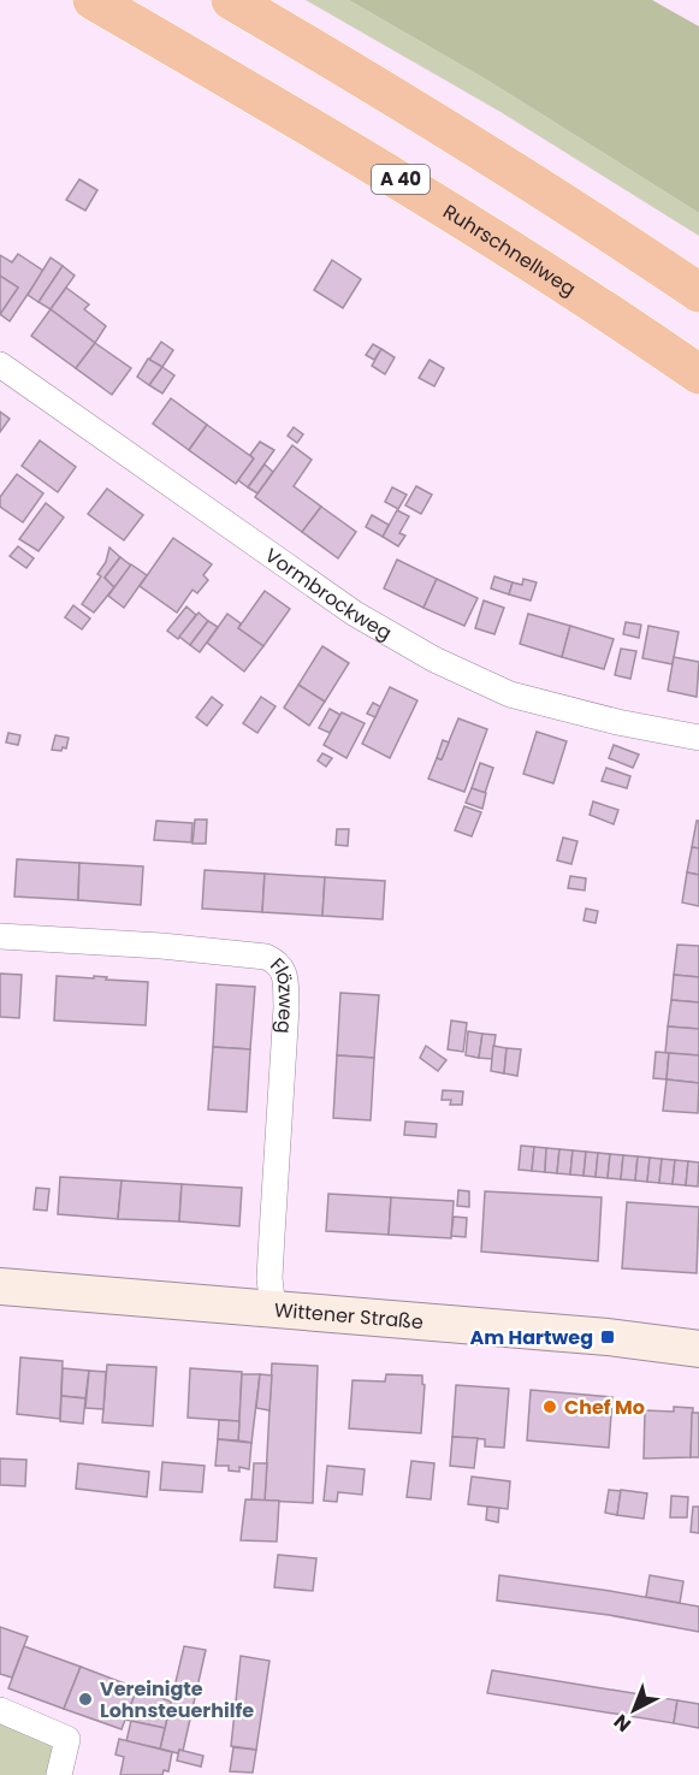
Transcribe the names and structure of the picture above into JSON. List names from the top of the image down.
{
  "streets": {
    "highway": ["A 40", "Ruhrschnellweg"],
    "main road": ["Wittener Straße"],
    "street": ["Vormbrockweg", "Flözweg"]
  },
  "crossings": [
    ["Flözweg", "Wittener Straße"]
  ],
  "places": {
    "transit": ["Am Hartweg"],
    "other": ["Chef Mo", "Vereinigte Lohnsteuerhilfe"]
  },
  "north": "bottom left"
}
